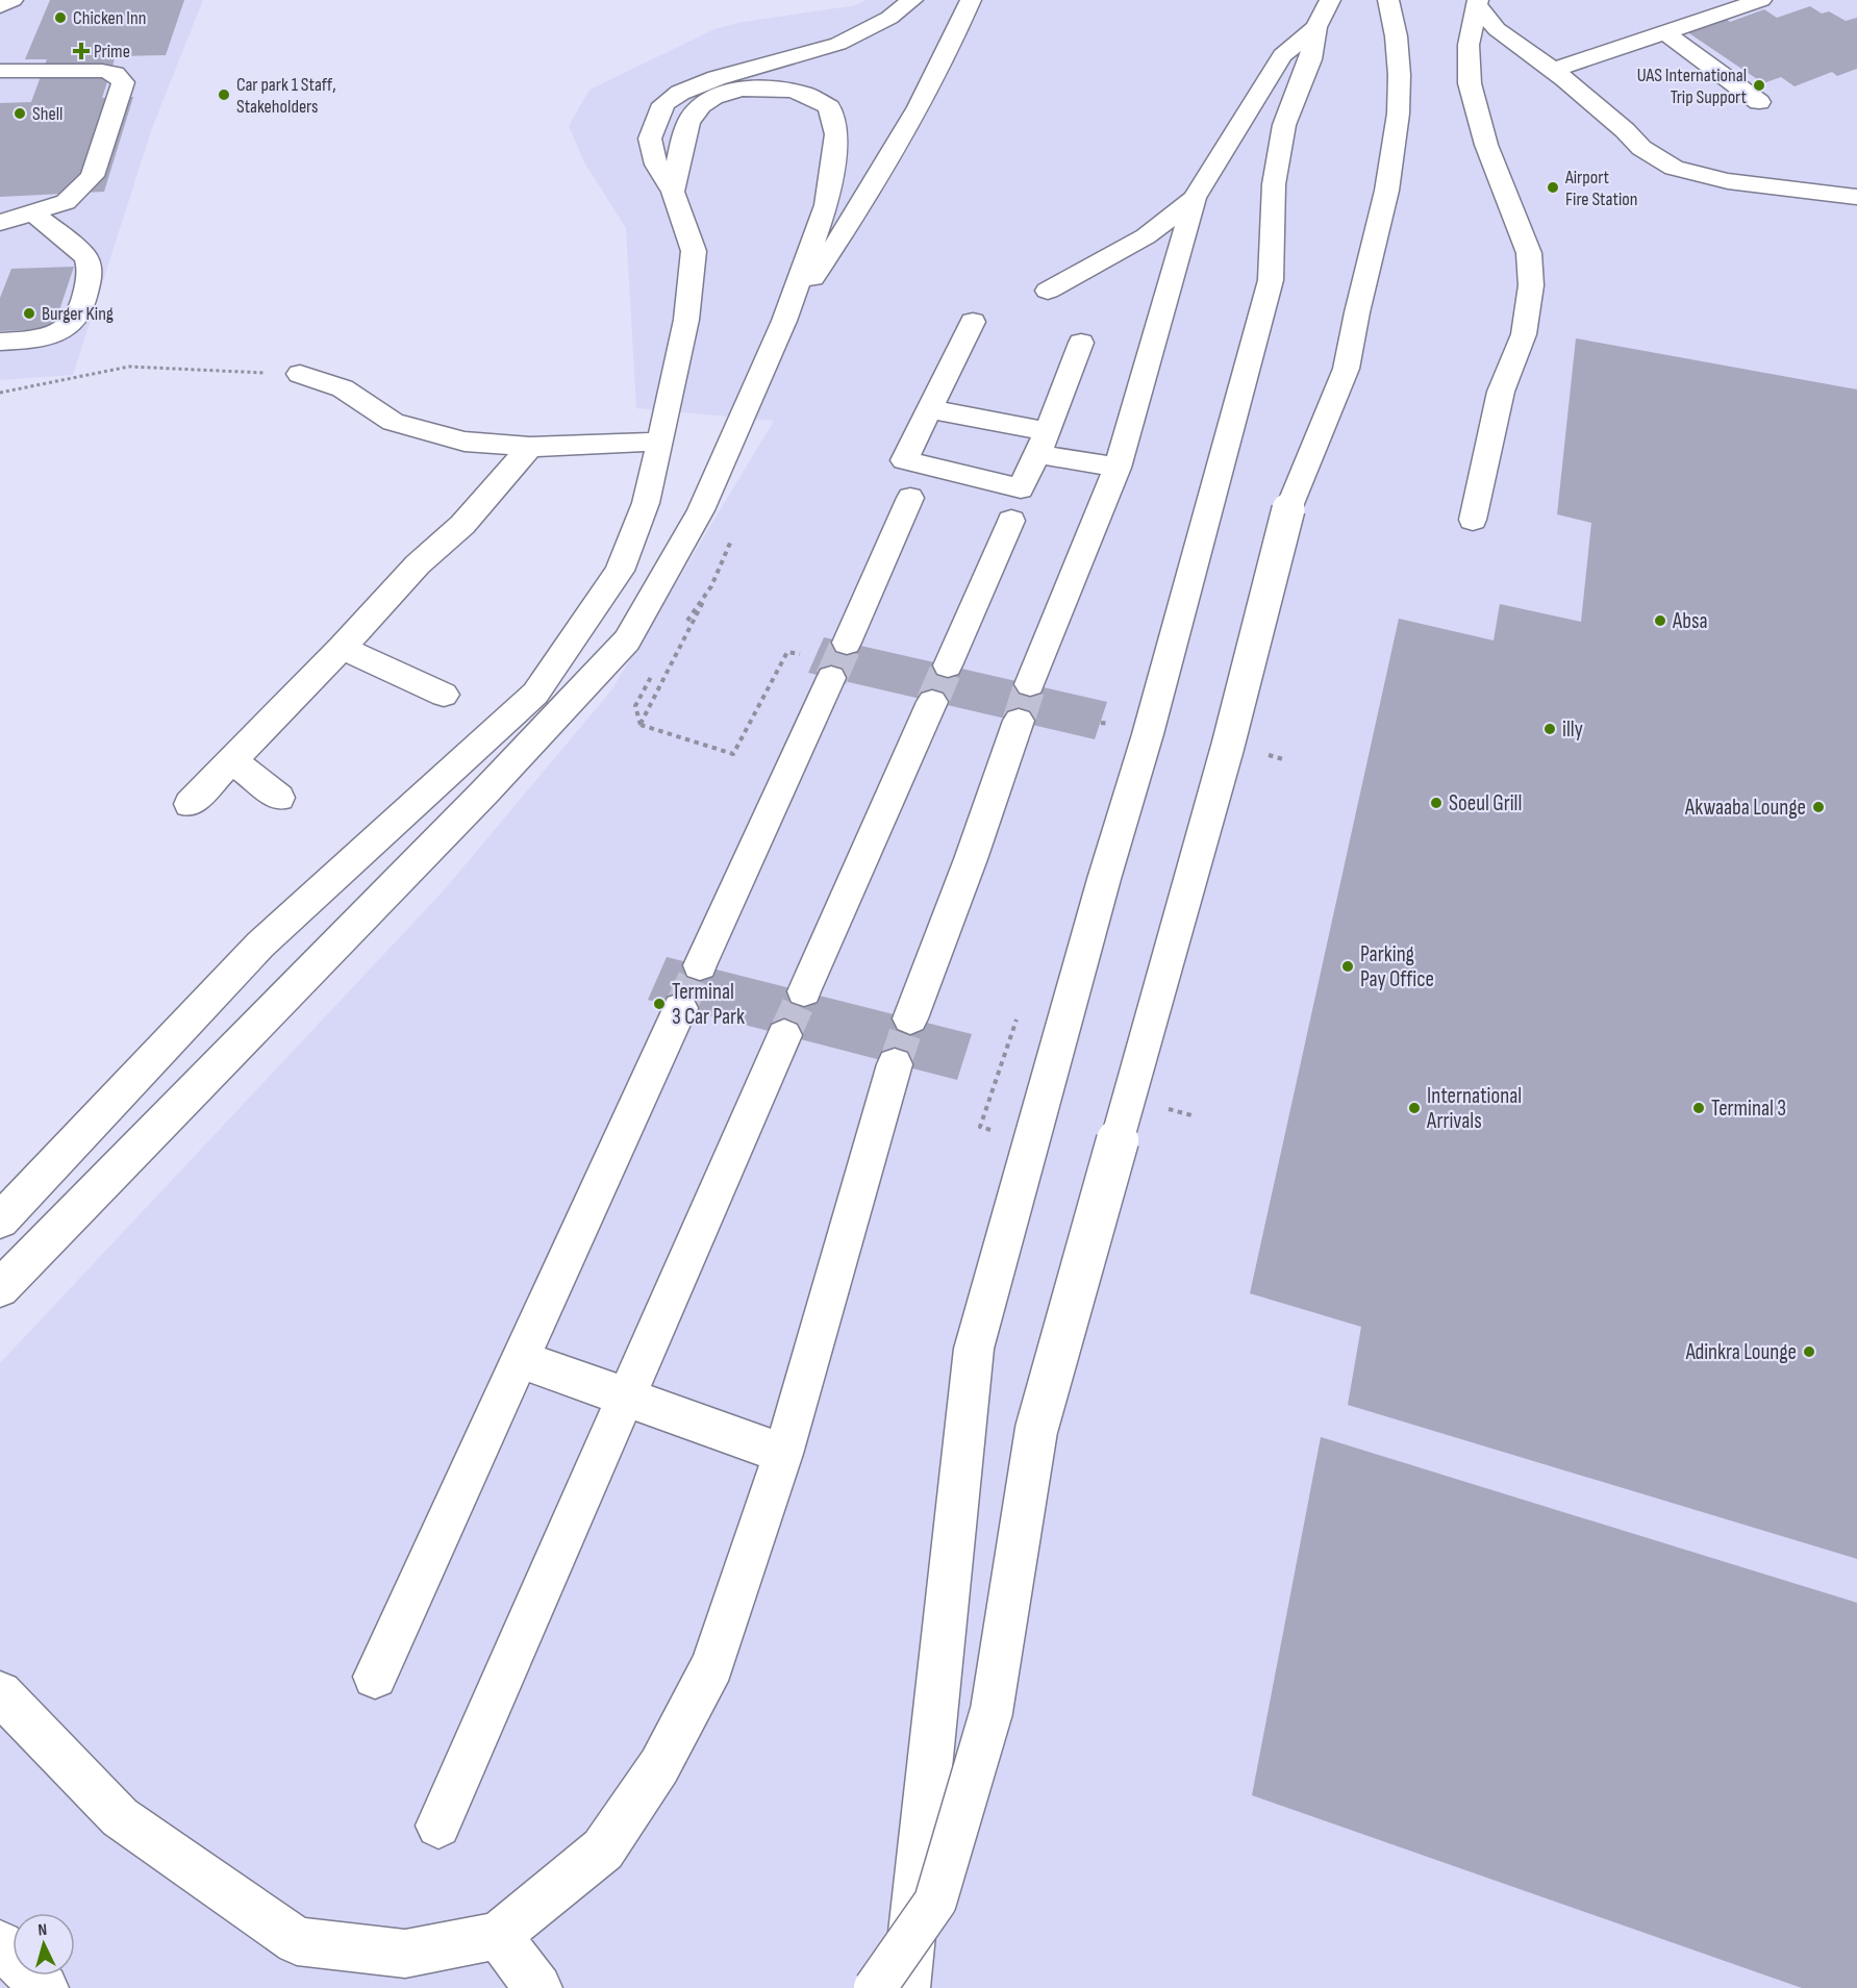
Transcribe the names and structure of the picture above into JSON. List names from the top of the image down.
{
  "places": {
    "other": [
      "Chicken Inn",
      "UAS International Trip Support",
      "Car park 1 Staff, Stakeholders",
      "Shell",
      "Airport Fire Station",
      "Burger King",
      "Absa",
      "illy",
      "Soeul Grill",
      "Akwaaba Lounge",
      "Parking Pay Office",
      "Terminal 3 Car Park",
      "International Arrivals",
      "Terminal 3",
      "Adinkra Lounge"
    ],
    "health": ["Prime"]
  },
  "north": "top"
}
